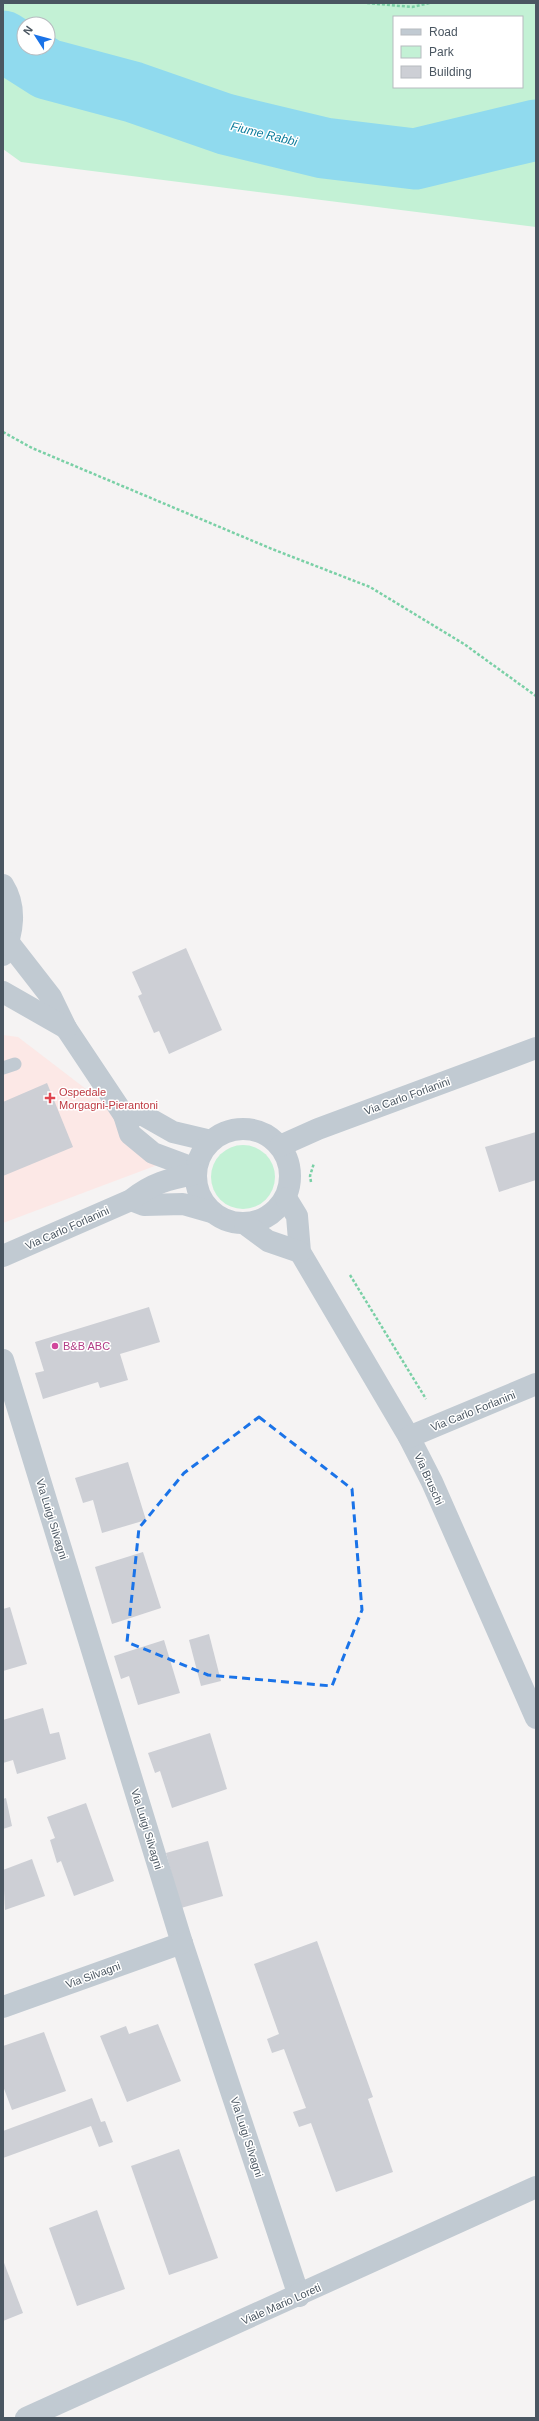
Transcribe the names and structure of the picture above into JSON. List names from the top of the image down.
{
  "streets": {
    "street": [
      "Via Carlo Forlanini",
      "Via Bruschi",
      "Via Luigi Silvagni",
      "Via Silvagni",
      "Viale Mario Loreti"
    ]
  },
  "crossings": [
    ["Via Carlo Forlanini", "Via Bruschi"],
    ["Via Luigi Silvagni", "Via Silvagni"],
    ["Via Luigi Silvagni", "Viale Mario Loreti"]
  ],
  "water": ["Fiume Rabbi"],
  "places": {
    "health": ["Ospedale Morgagni-Pierantoni"],
    "other": ["B&B ABC"]
  },
  "legend": ["Road", "Park", "Building"],
  "north": "top left"
}
